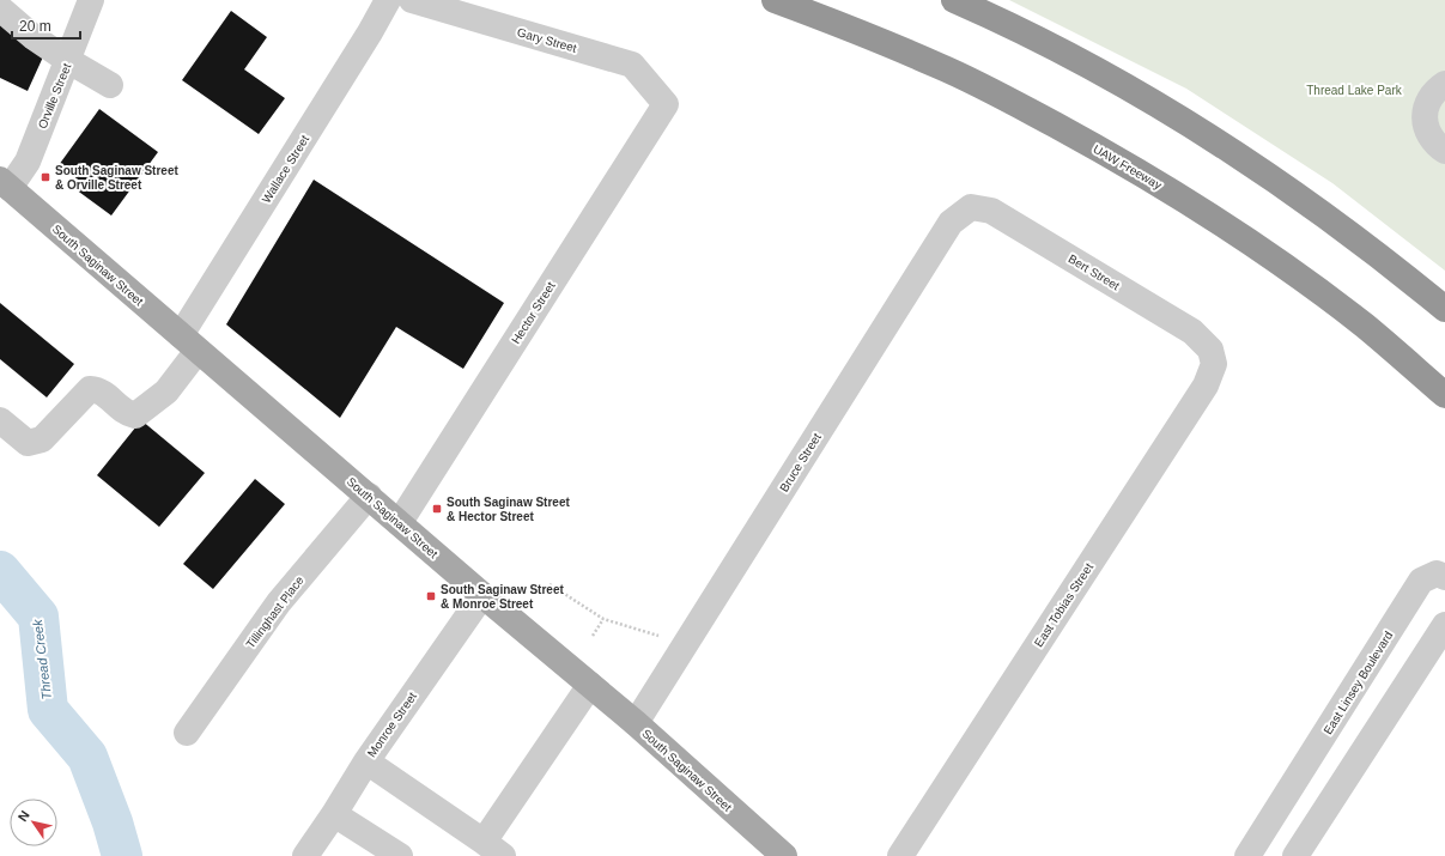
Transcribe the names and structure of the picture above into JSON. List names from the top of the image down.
{
  "streets": {
    "highway": ["UAW Freeway"],
    "main road": ["South Saginaw Street"],
    "street": [
      "Gary Street",
      "Orville Street",
      "Wallace Street",
      "Bert Street",
      "Hector Street",
      "Bruce Street",
      "East Tobias Street",
      "Tillinghast Place",
      "East Linsey Boulevard",
      "Monroe Street"
    ]
  },
  "crossings": [
    ["Gary Street", "Hector Street"],
    ["Orville Street", "South Saginaw Street"],
    ["Wallace Street", "South Saginaw Street"],
    ["South Saginaw Street", "Hector Street"],
    ["South Saginaw Street", "Bruce Street"],
    ["South Saginaw Street", "Tillinghast Place"],
    ["South Saginaw Street", "Monroe Street"],
    ["Bert Street", "Bruce Street"],
    ["Bert Street", "East Tobias Street"]
  ],
  "water": ["Thread Creek"],
  "parks": ["Thread Lake Park"],
  "places": {
    "transit": ["South Saginaw Street & Orville Street", "South Saginaw Street & Hector Street", "South Saginaw Street & Monroe Street"]
  },
  "scale_bar": "20 m",
  "north": "top left"
}
